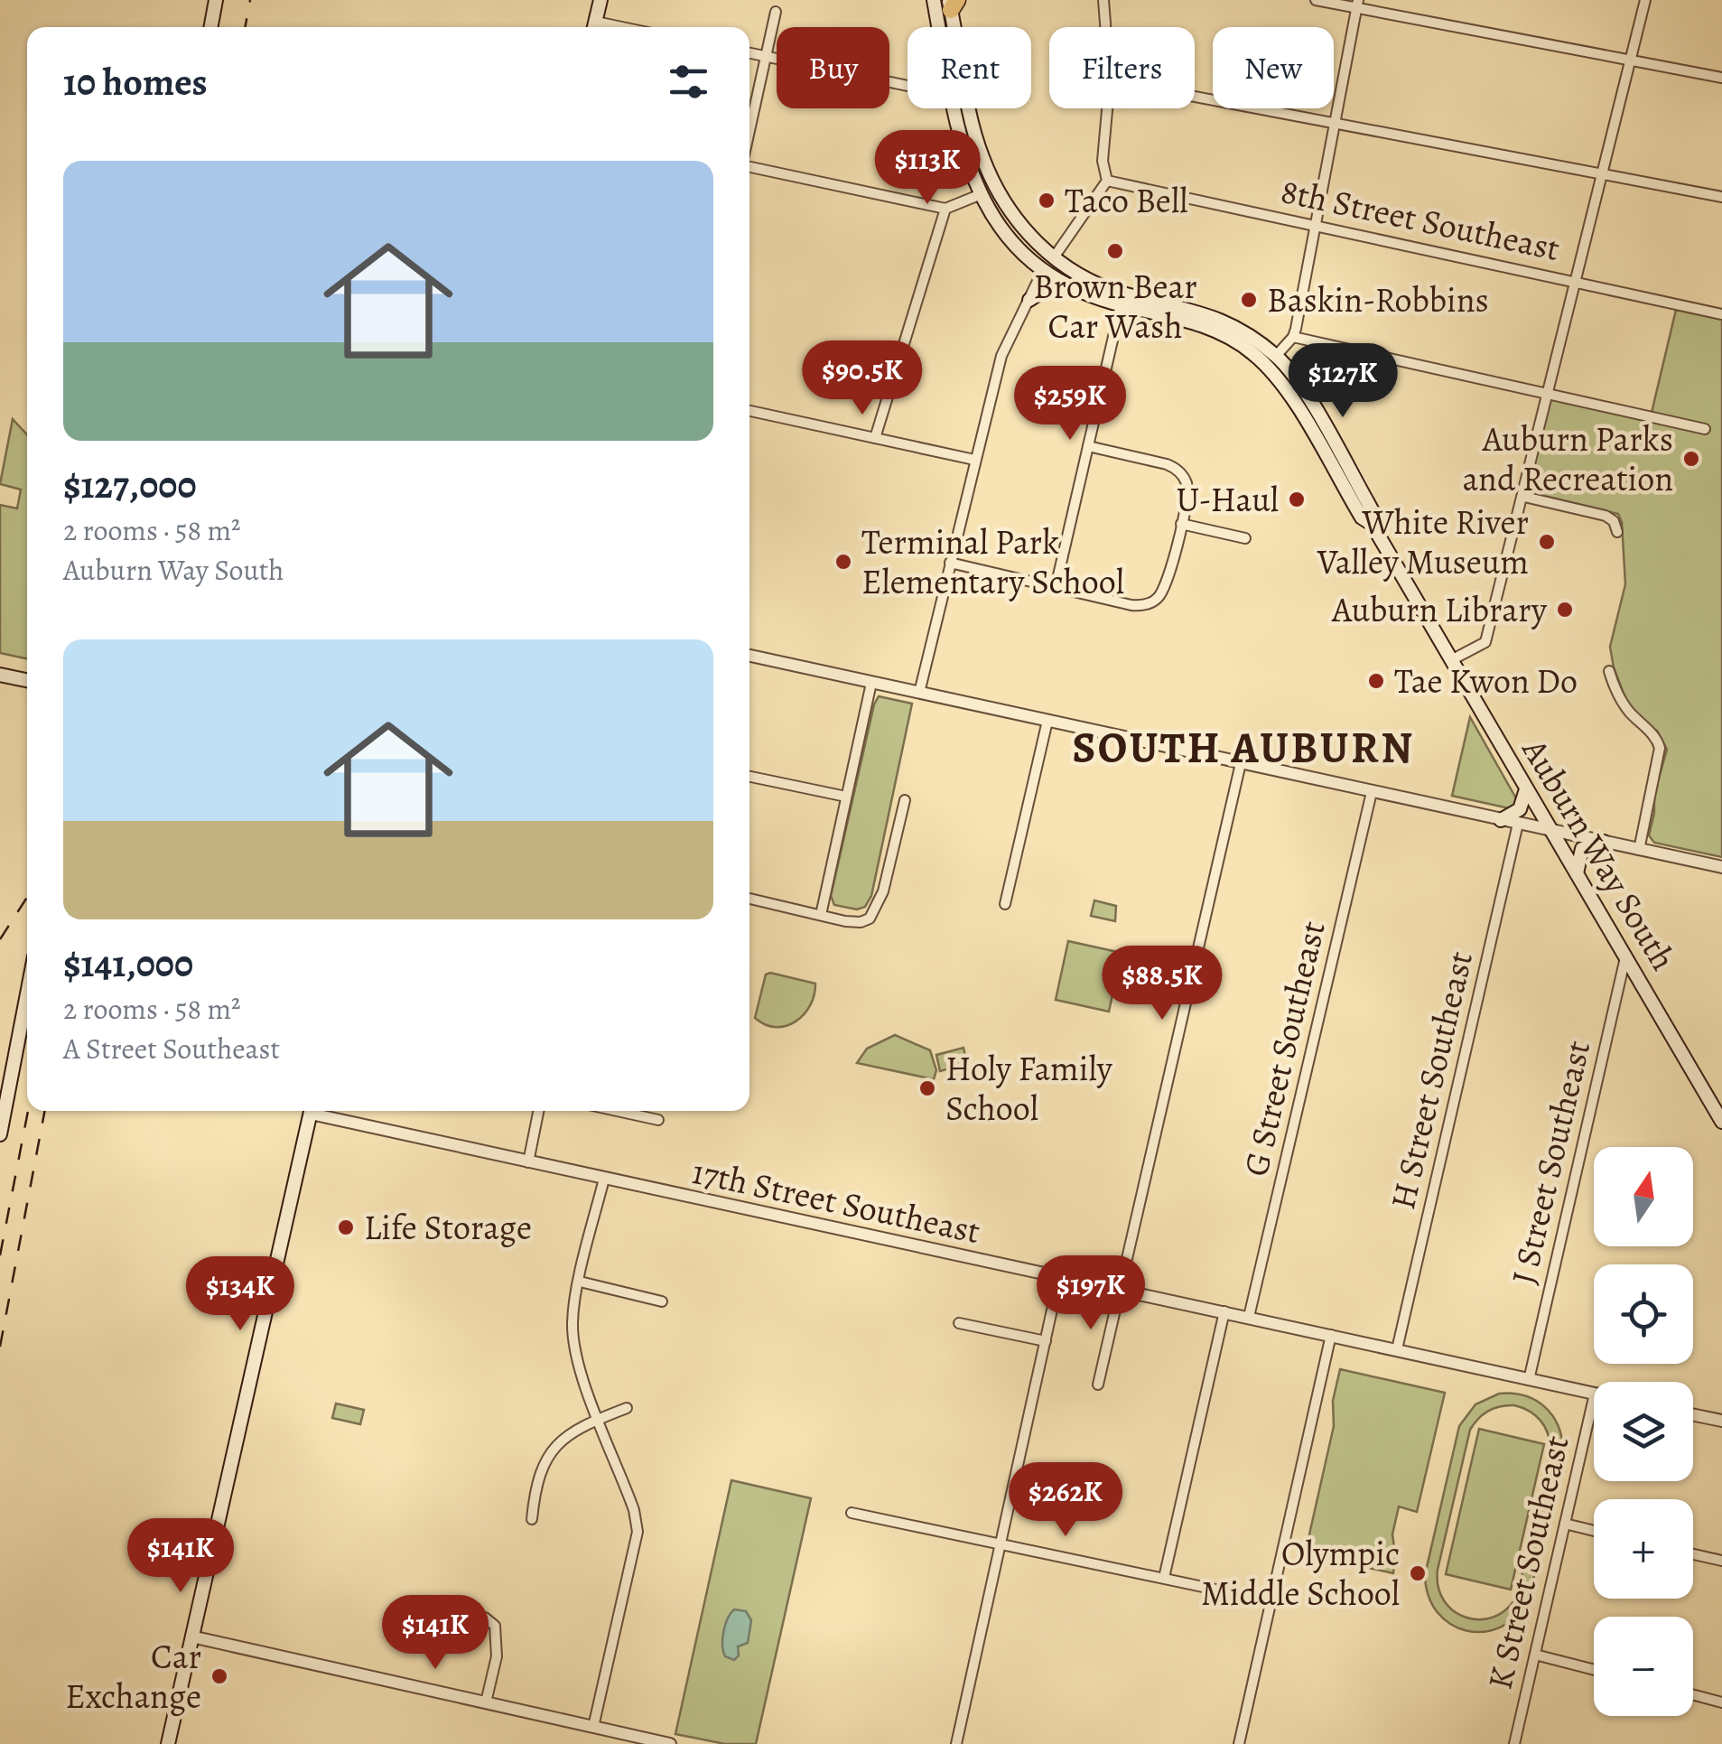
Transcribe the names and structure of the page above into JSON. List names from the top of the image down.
{
  "streets": {
    "main road": ["Auburn Way South"],
    "street": [
      "8th Street Southeast",
      "G Street Southeast",
      "H Street Southeast",
      "J Street Southeast",
      "17th Street Southeast",
      "K Street Southeast"
    ]
  },
  "crossings": [
    ["Auburn Way South", "J Street Southeast"],
    ["G Street Southeast", "17th Street Southeast"],
    ["H Street Southeast", "17th Street Southeast"],
    ["J Street Southeast", "17th Street Southeast"]
  ],
  "districts": ["SOUTH AUBURN"],
  "places": [
    "Taco Bell",
    "Brown Bear Car Wash",
    "Baskin-Robbins",
    "Auburn Parks and Recreation",
    "U-Haul",
    "White River Valley Museum",
    "Terminal Park Elementary School",
    "Auburn Library",
    "Tae Kwon Do",
    "Holy Family School",
    "Life Storage",
    "Olympic Middle School",
    "Car Exchange"
  ],
  "north": "top",
  "page": {
    "chip": [
      "Buy",
      "Rent",
      "Filters",
      "New"
    ],
    "heading": "10 homes",
    "price": [
      "$113K",
      "$90.5K",
      "$127K",
      "$259K",
      "$88.5K",
      "$197K",
      "$134K",
      "$262K",
      "$141K",
      "$141K"
    ],
    "list": [
      {
        "name": "$127,000",
        "note": "2 rooms · 58 m² · Auburn Way South"
      },
      {
        "name": "$141,000",
        "note": "2 rooms · 58 m² · A Street Southeast"
      }
    ],
    "map_buttons": ["+", "−"]
  }
}
